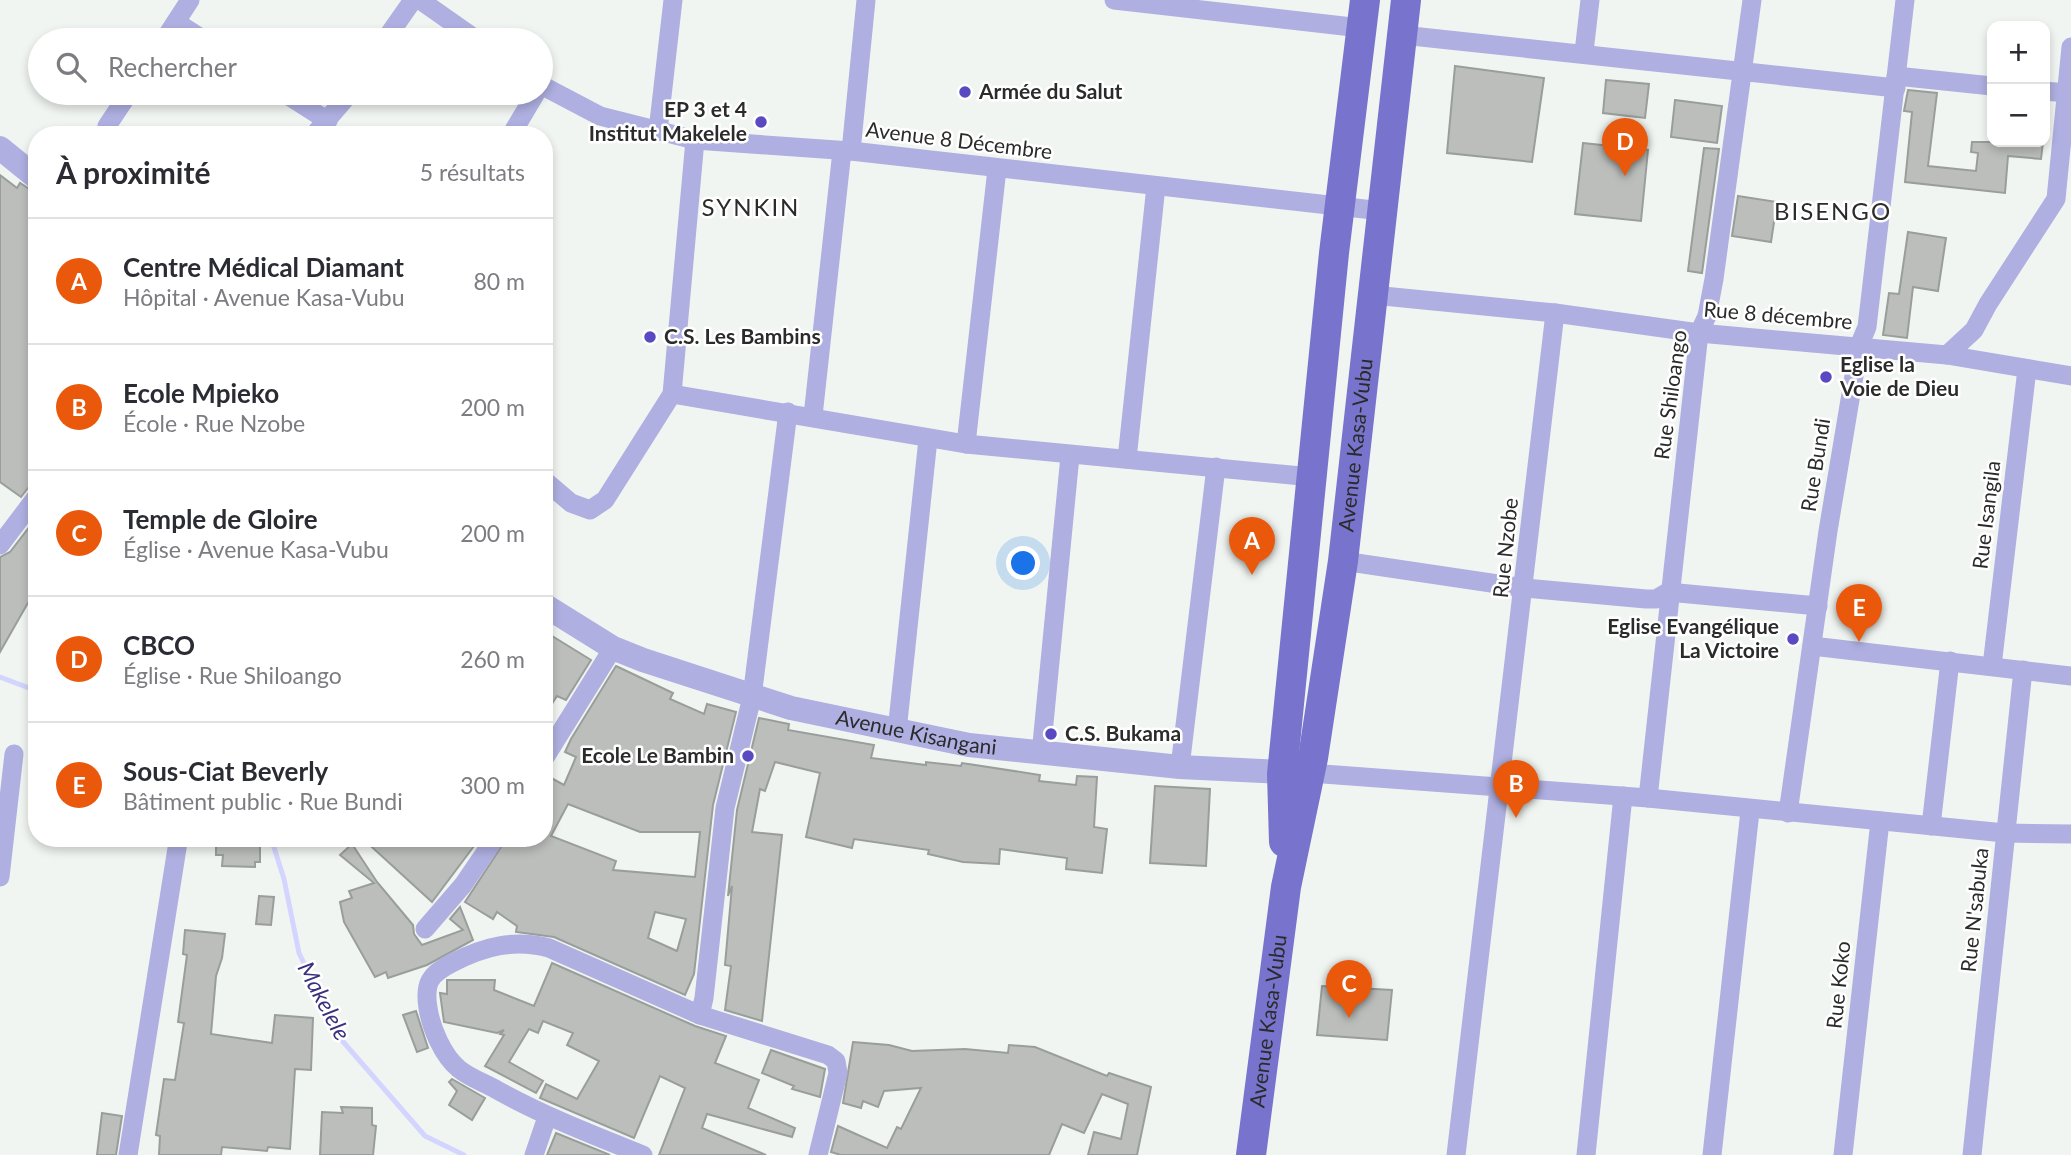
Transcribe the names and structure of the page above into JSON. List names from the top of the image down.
{
  "streets": {
    "main road": ["Avenue Kasa-Vubu"],
    "street": [
      "Avenue 8 Décembre",
      "Rue 8 décembre",
      "Rue Shiloango",
      "Rue Bundi",
      "Rue Isangila",
      "Rue Nzobe",
      "Avenue Kisangani",
      "Rue N'sabuka",
      "Rue Koko"
    ]
  },
  "crossings": [
    ["Avenue 8 Décembre", "Avenue Kasa-Vubu"],
    ["Rue 8 décembre", "Rue Shiloango"],
    ["Rue 8 décembre", "Avenue Kasa-Vubu"],
    ["Rue 8 décembre", "Rue Bundi"],
    ["Rue 8 décembre", "Rue Isangila"],
    ["Rue 8 décembre", "Rue Nzobe"],
    ["Avenue Kasa-Vubu", "Avenue Kisangani"]
  ],
  "districts": ["SYNKIN", "BISENGO"],
  "water": ["Makelele"],
  "places": [
    "Armée du Salut",
    "EP 3 et 4 Institut Makelele",
    "C.S. Les Bambins",
    "Eglise la Voie de Dieu",
    "Eglise Evangélique La Victoire",
    "C.S. Bukama",
    "Ecole Le Bambin"
  ],
  "page": {
    "map_buttons": ["+", "−"],
    "search": "Rechercher",
    "pins": [
      "D",
      "A",
      "E",
      "B",
      "C"
    ],
    "heading": ["À proximité", "5 résultats"],
    "list": [
      {
        "mark": "A",
        "name": "Centre Médical Diamant",
        "note": "Hôpital · Avenue Kasa-Vubu",
        "value": "80 m"
      },
      {
        "mark": "B",
        "name": "Ecole Mpieko",
        "note": "École · Rue Nzobe",
        "value": "200 m"
      },
      {
        "mark": "C",
        "name": "Temple de Gloire",
        "note": "Église · Avenue Kasa-Vubu",
        "value": "200 m"
      },
      {
        "mark": "D",
        "name": "CBCO",
        "note": "Église · Rue Shiloango",
        "value": "260 m"
      },
      {
        "mark": "E",
        "name": "Sous-Ciat Beverly",
        "note": "Bâtiment public · Rue Bundi",
        "value": "300 m"
      }
    ]
  }
}
